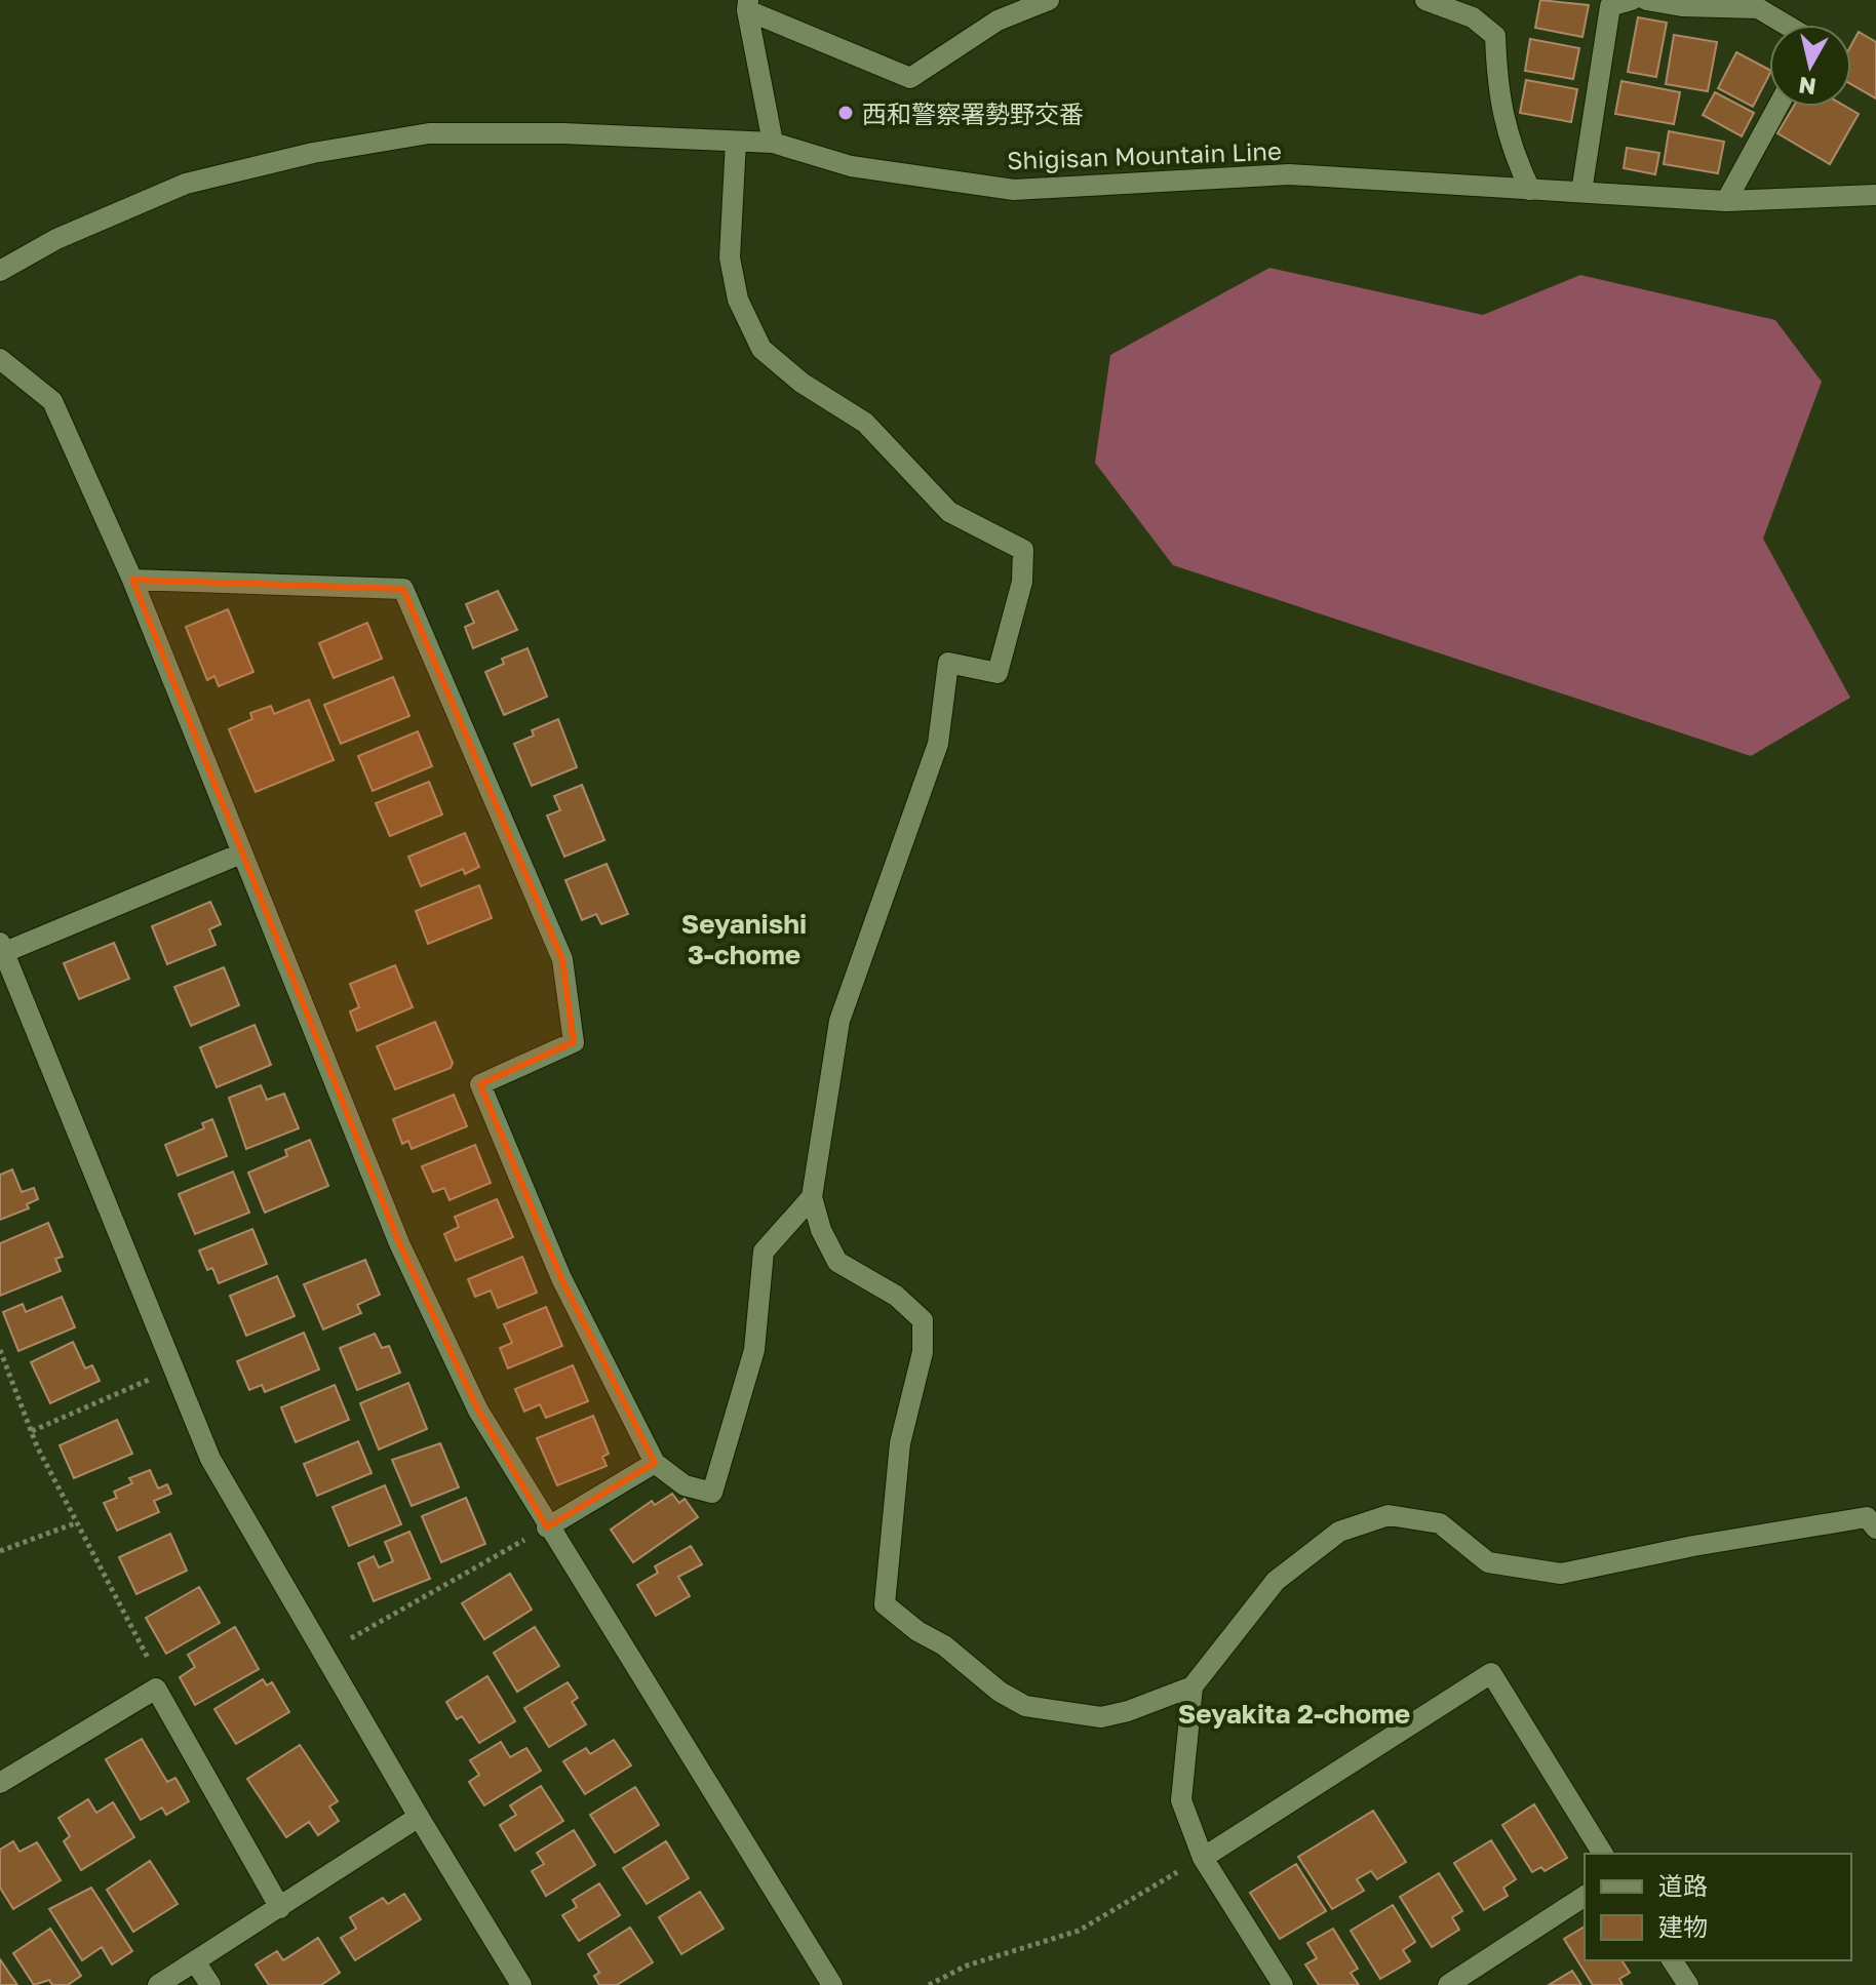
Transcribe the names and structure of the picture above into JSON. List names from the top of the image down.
{
  "streets": {
    "street": ["Shigisan Mountain Line"]
  },
  "districts": ["Seyanishi 3-chome", "Seyakita 2-chome"],
  "places": ["西和警察署勢野交番"],
  "legend": ["道路", "建物"],
  "north": "bottom"
}
